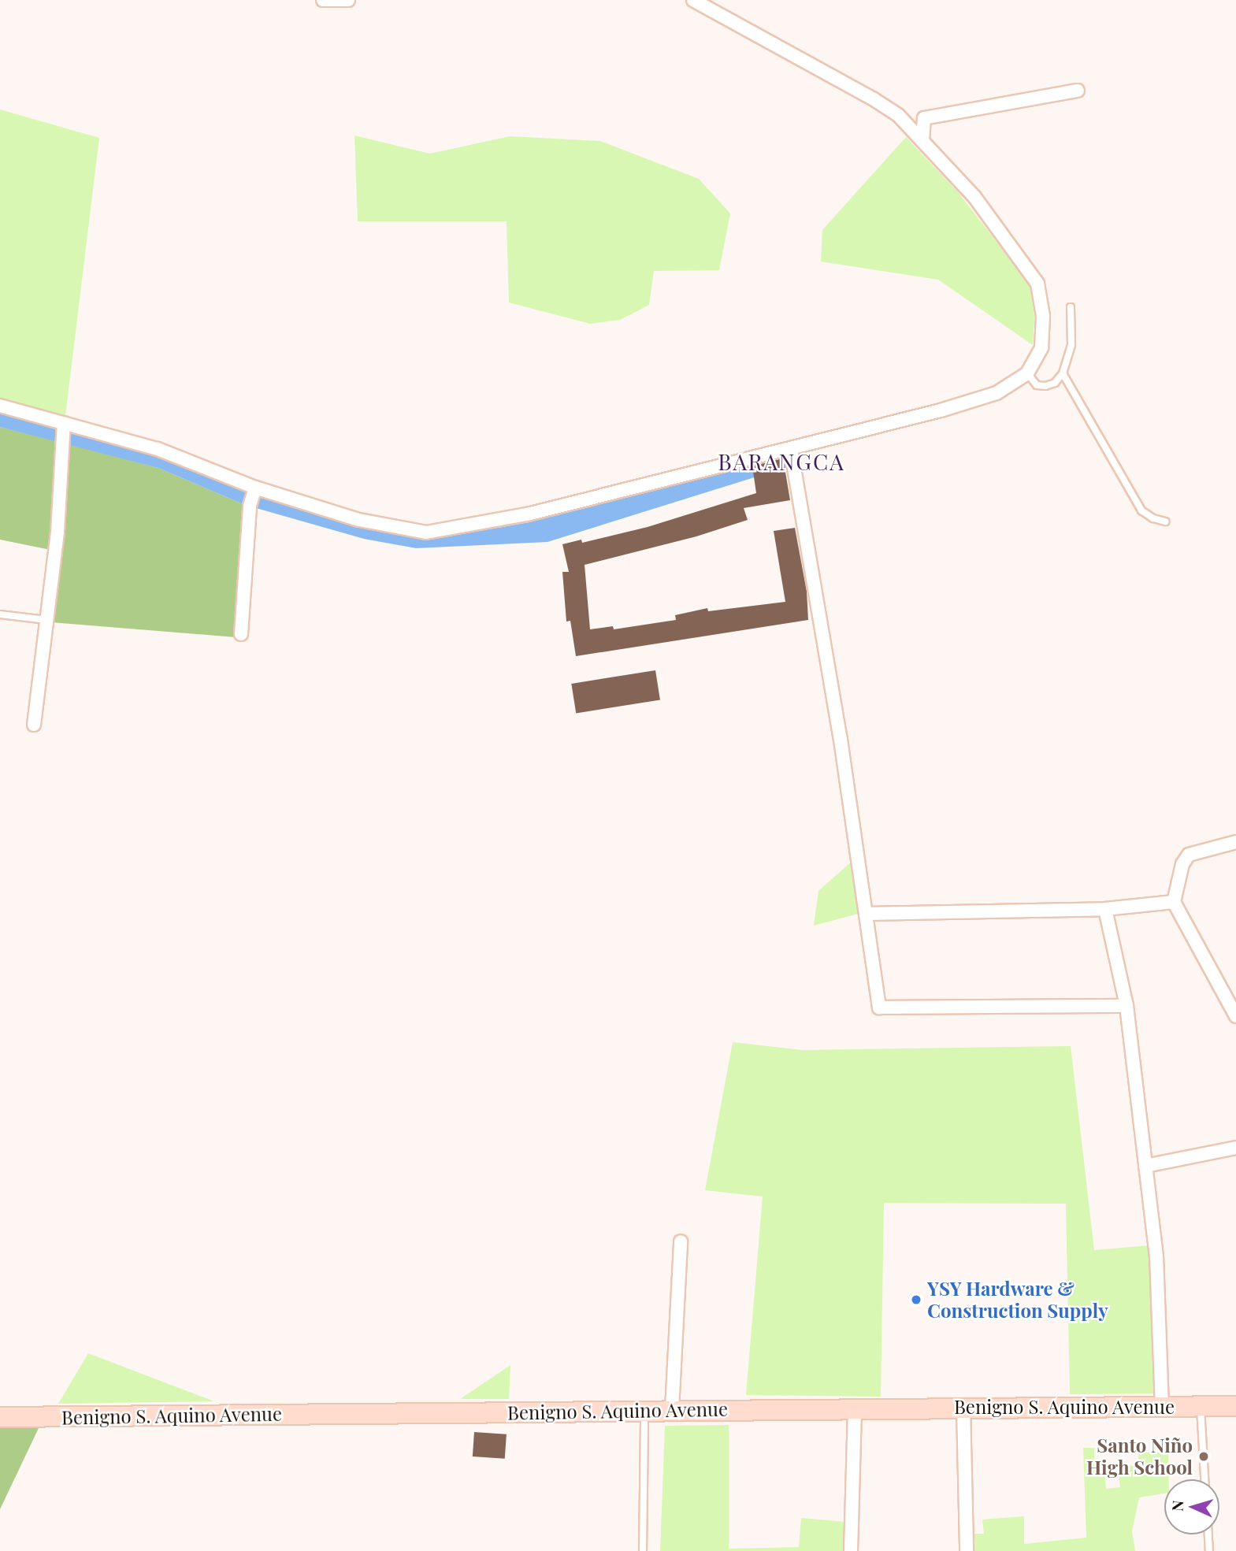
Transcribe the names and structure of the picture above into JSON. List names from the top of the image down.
{
  "streets": {
    "main road": ["Benigno S. Aquino Avenue"]
  },
  "districts": ["BARANGCA"],
  "places": ["YSY Hardware & Construction Supply", "Santo Niño High School"],
  "north": "left"
}
